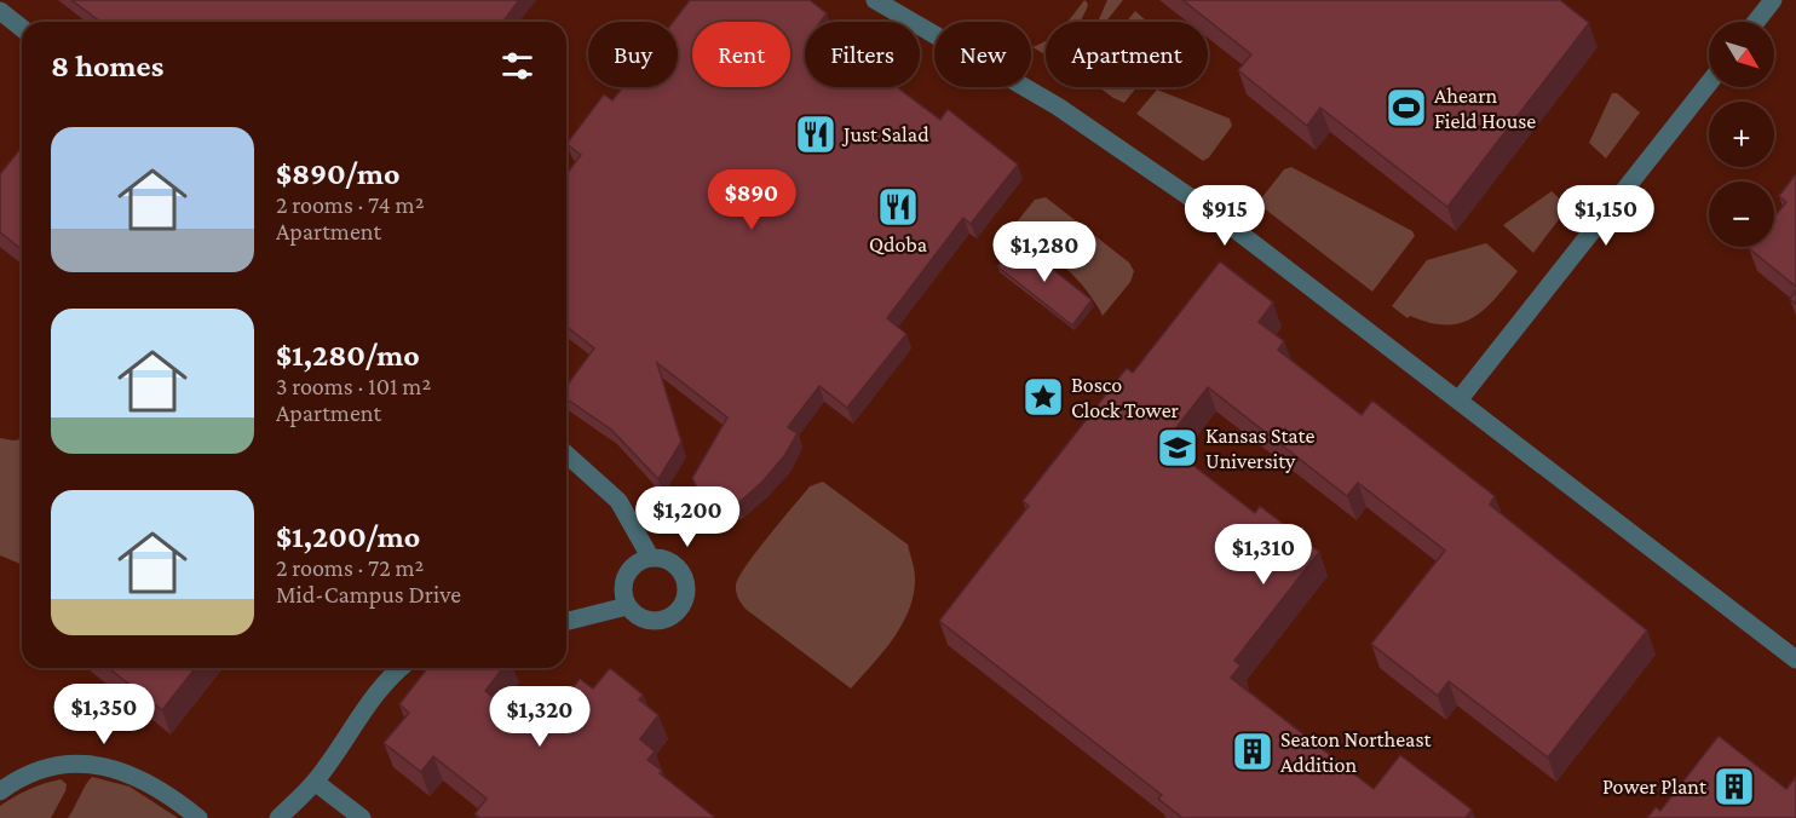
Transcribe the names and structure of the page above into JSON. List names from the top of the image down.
{
  "places": {
    "sports": ["Ahearn Field House"],
    "restaurant": ["Just Salad", "Qdoba"],
    "place": ["Bosco Clock Tower"],
    "school or university": ["Kansas State University"],
    "building": ["Seaton Northeast Addition", "Power Plant"]
  },
  "north": "bottom right",
  "page": {
    "map_buttons": ["+", "−"],
    "chip": [
      "Buy",
      "Rent",
      "Filters",
      "New",
      "Apartment"
    ],
    "heading": "8 homes",
    "list": [
      {
        "name": "$890/mo",
        "note": "2 rooms · 74 m² · Apartment"
      },
      {
        "name": "$1,280/mo",
        "note": "3 rooms · 101 m² · Apartment"
      },
      {
        "name": "$1,200/mo",
        "note": "2 rooms · 72 m² · Mid-Campus Drive"
      }
    ],
    "price": [
      "$890",
      "$915",
      "$1,150",
      "$1,280",
      "$1,200",
      "$1,310",
      "$1,350",
      "$1,320"
    ]
  }
}
